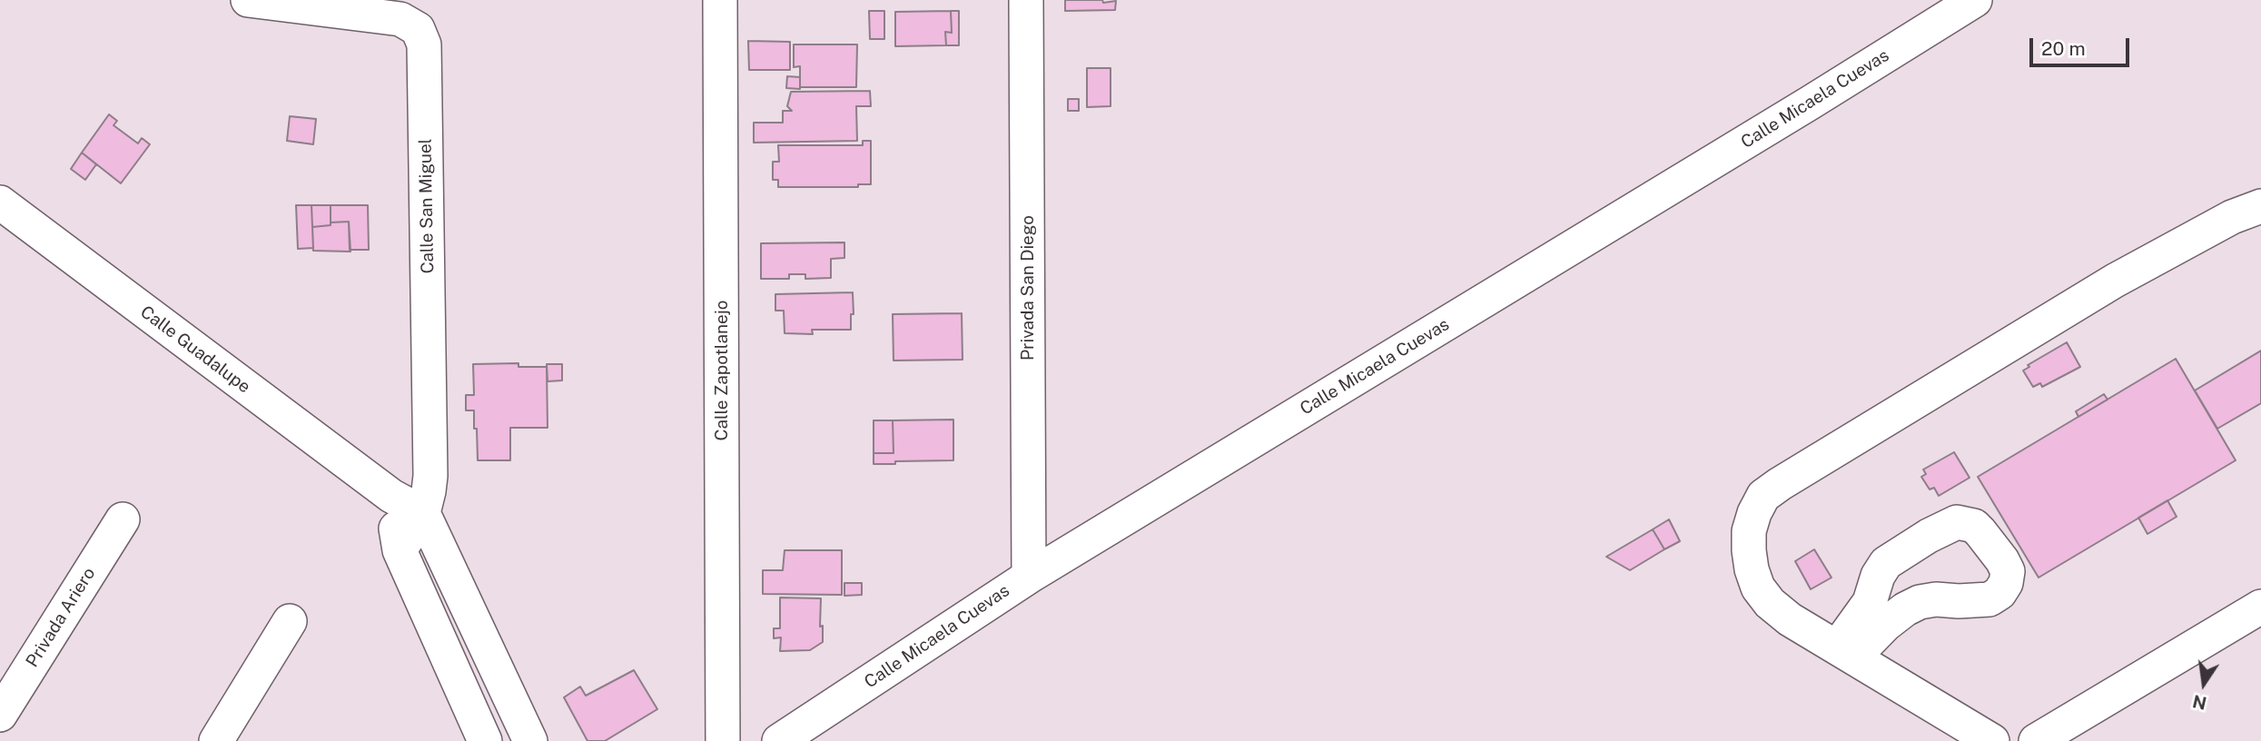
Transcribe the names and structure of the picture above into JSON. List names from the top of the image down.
{
  "streets": {
    "street": [
      "Calle Micaela Cuevas",
      "Calle San Miguel",
      "Privada San Diego",
      "Calle Guadalupe",
      "Calle Zapotlanejo",
      "Privada Ariero"
    ]
  },
  "crossings": [
    ["Calle Micaela Cuevas", "Privada San Diego"],
    ["Calle San Miguel", "Calle Guadalupe"]
  ],
  "scale_bar": "20 m",
  "north": "bottom"
}
